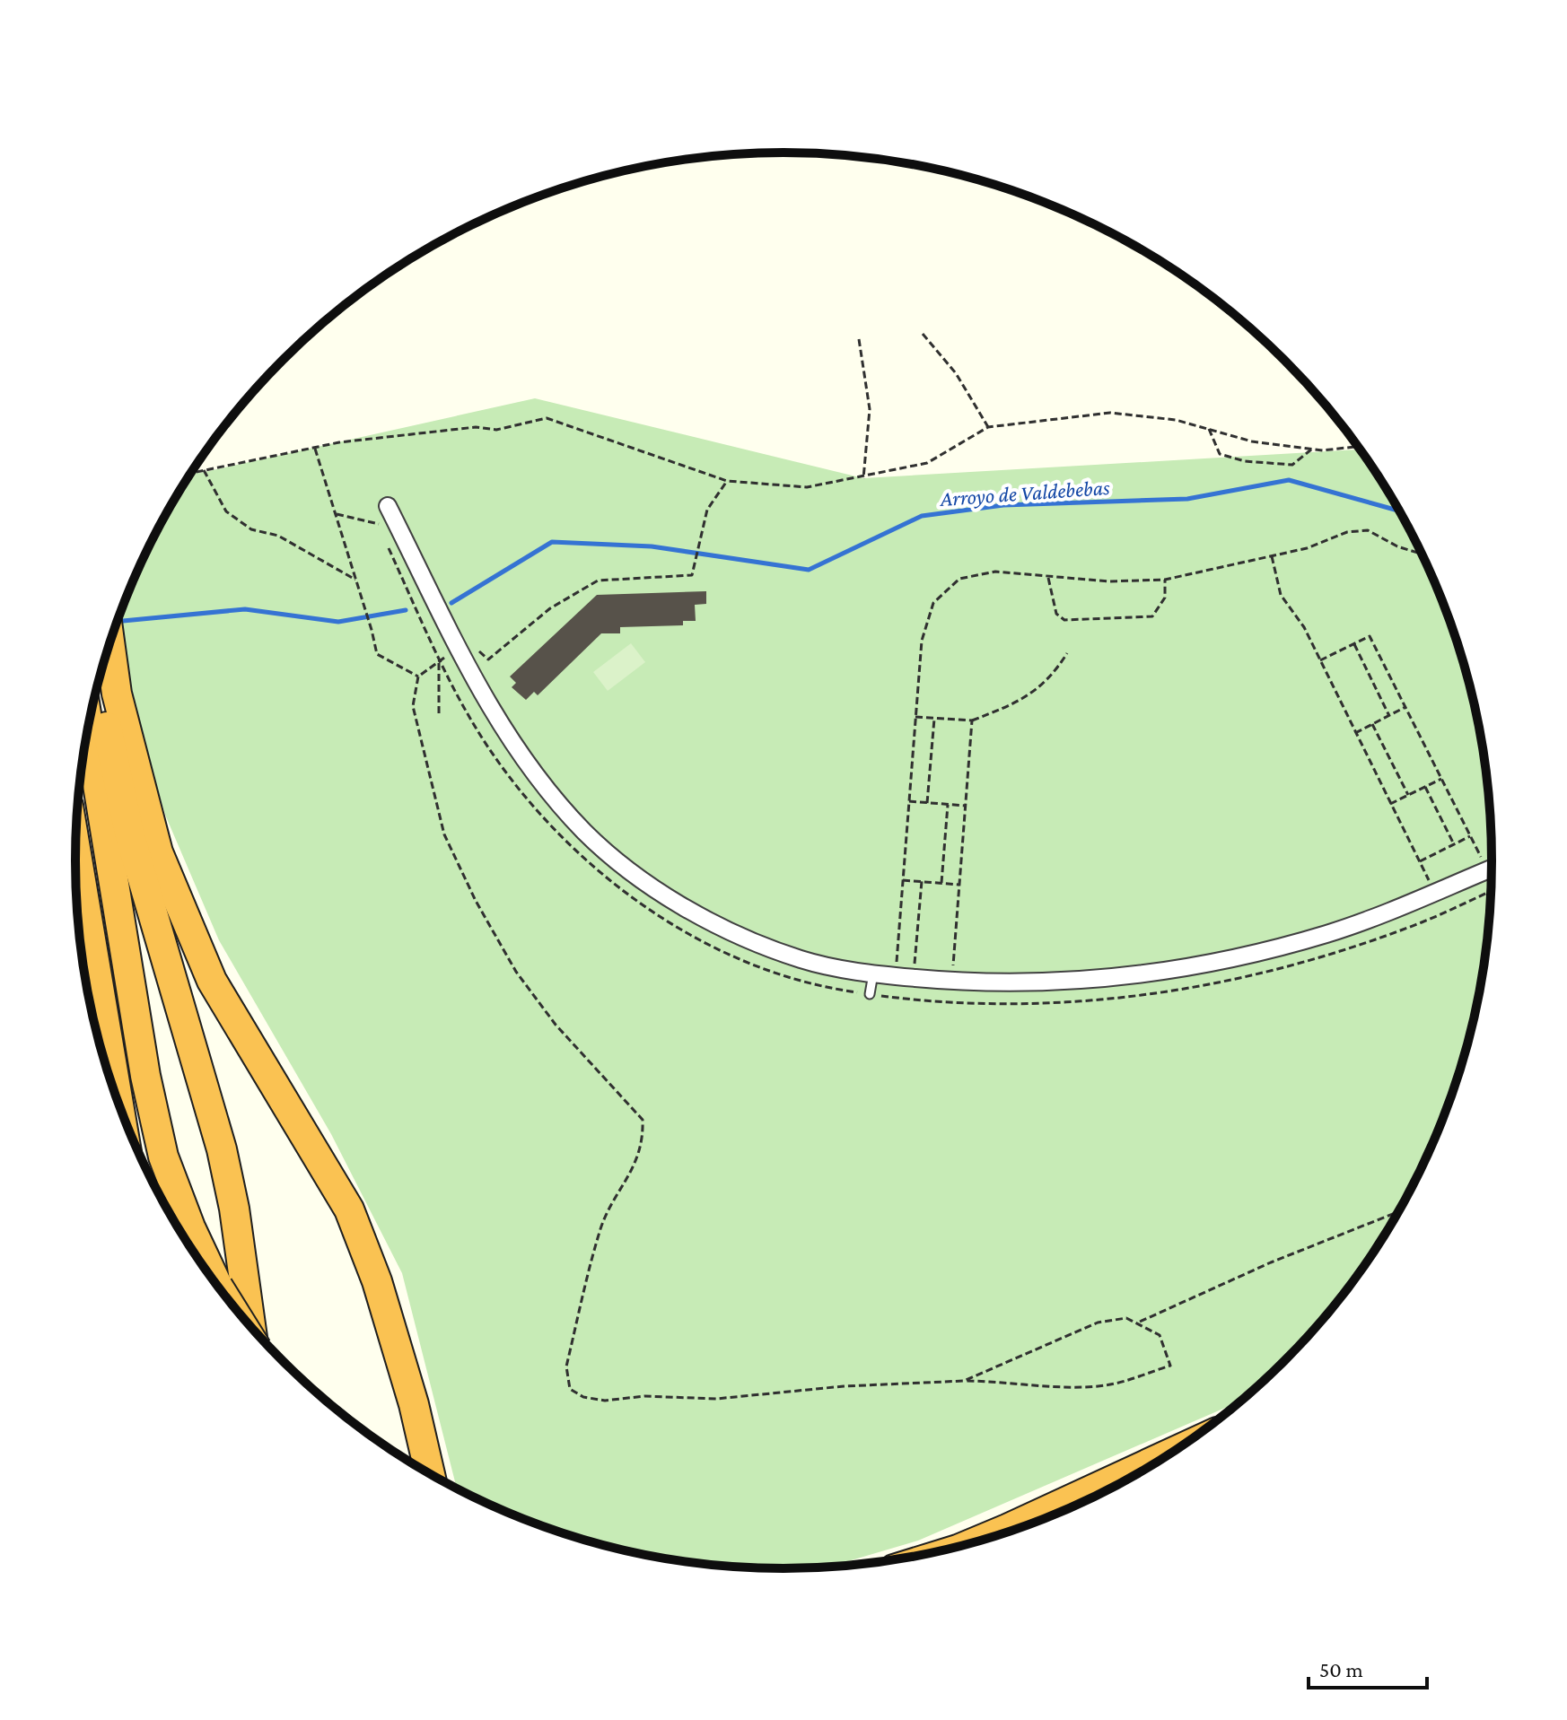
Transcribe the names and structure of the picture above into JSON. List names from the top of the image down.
{
  "water": ["Arroyo de Valdebebas"],
  "scale_bar": "50 m"
}
